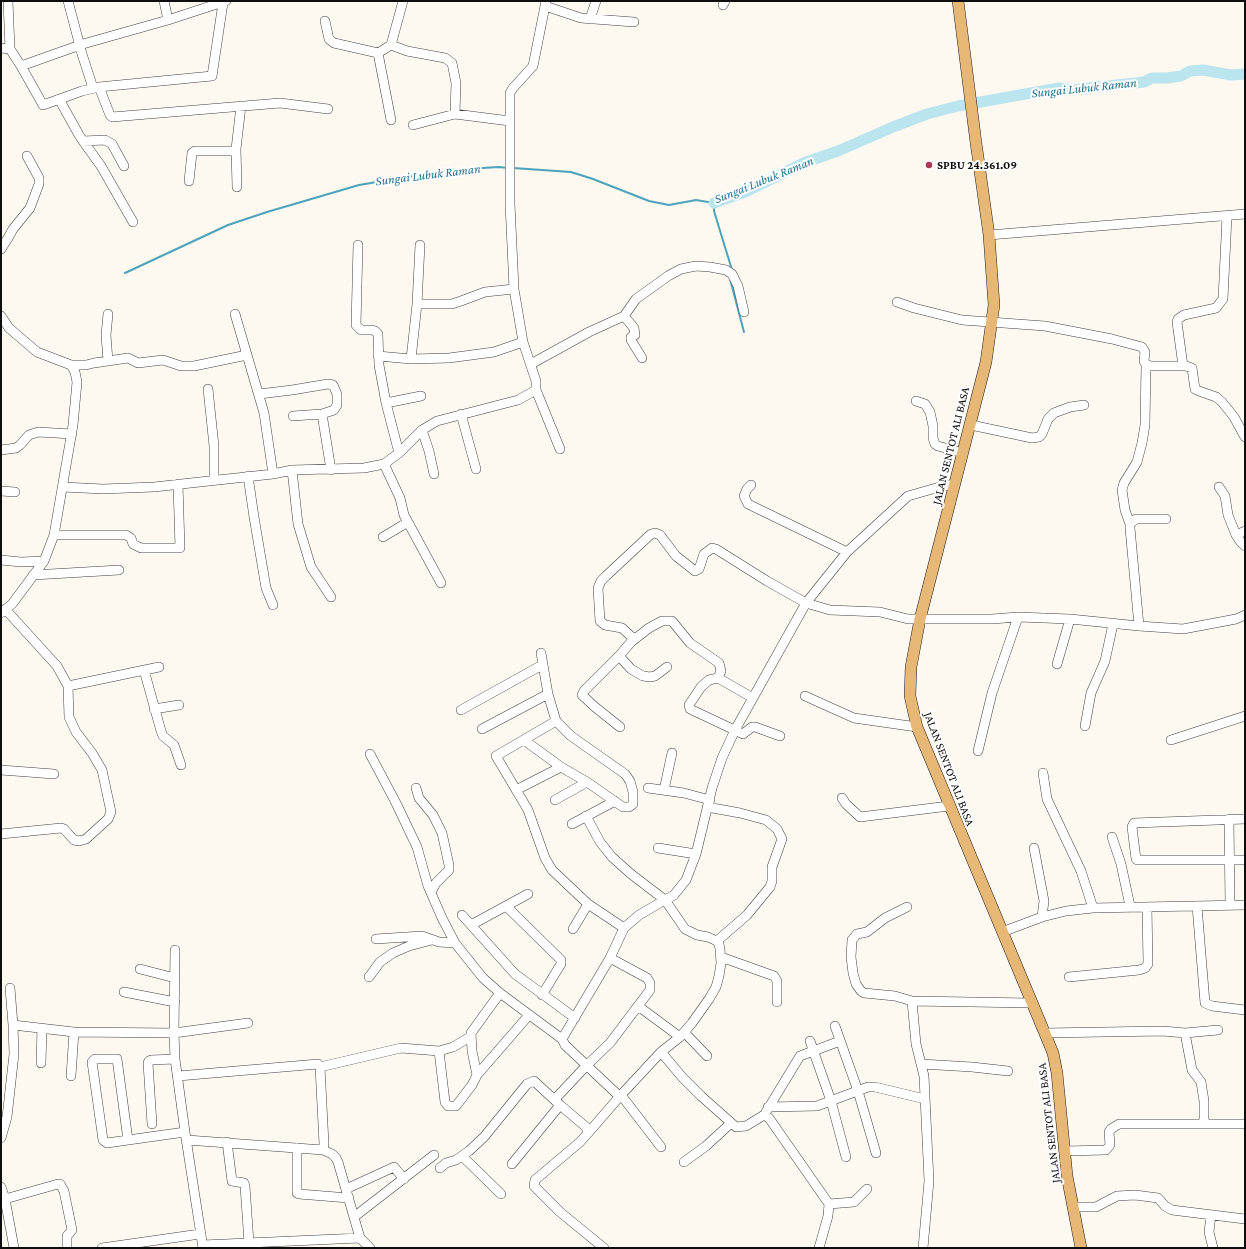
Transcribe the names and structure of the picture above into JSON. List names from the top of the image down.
{
  "streets": {
    "main road": ["JALAN SENTOT ALI BASA"]
  },
  "water": ["Sungai Lubuk Raman"],
  "places": ["SPBU 24.361.09"]
}
